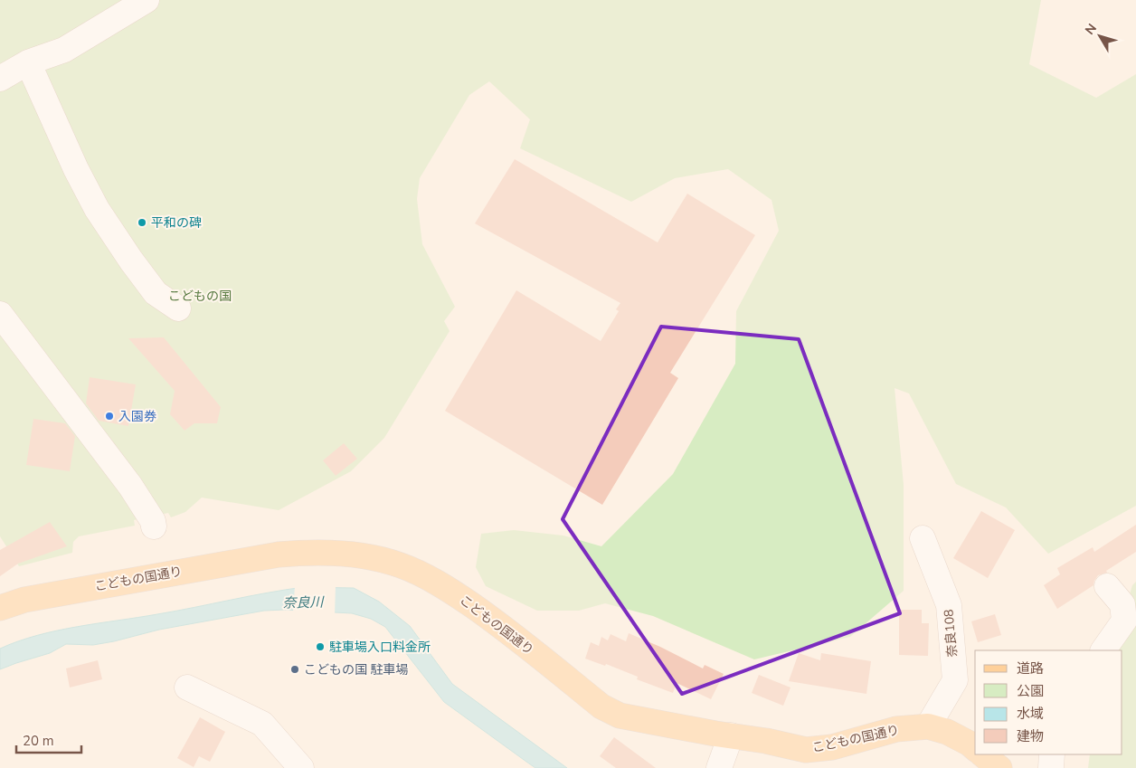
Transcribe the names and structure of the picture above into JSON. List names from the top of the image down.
{
  "streets": {
    "main road": ["こどもの国通り"],
    "street": ["奈良108"]
  },
  "crossings": [
    ["こどもの国通り", "奈良108"]
  ],
  "water": ["奈良川"],
  "parks": ["こどもの国"],
  "places": [
    "平和の碑",
    "入園券",
    "駐車場入口料金所",
    "こどもの国 駐車場"
  ],
  "legend": [
    "道路",
    "公園",
    "水域",
    "建物"
  ],
  "scale_bar": "20 m",
  "north": "top left"
}
